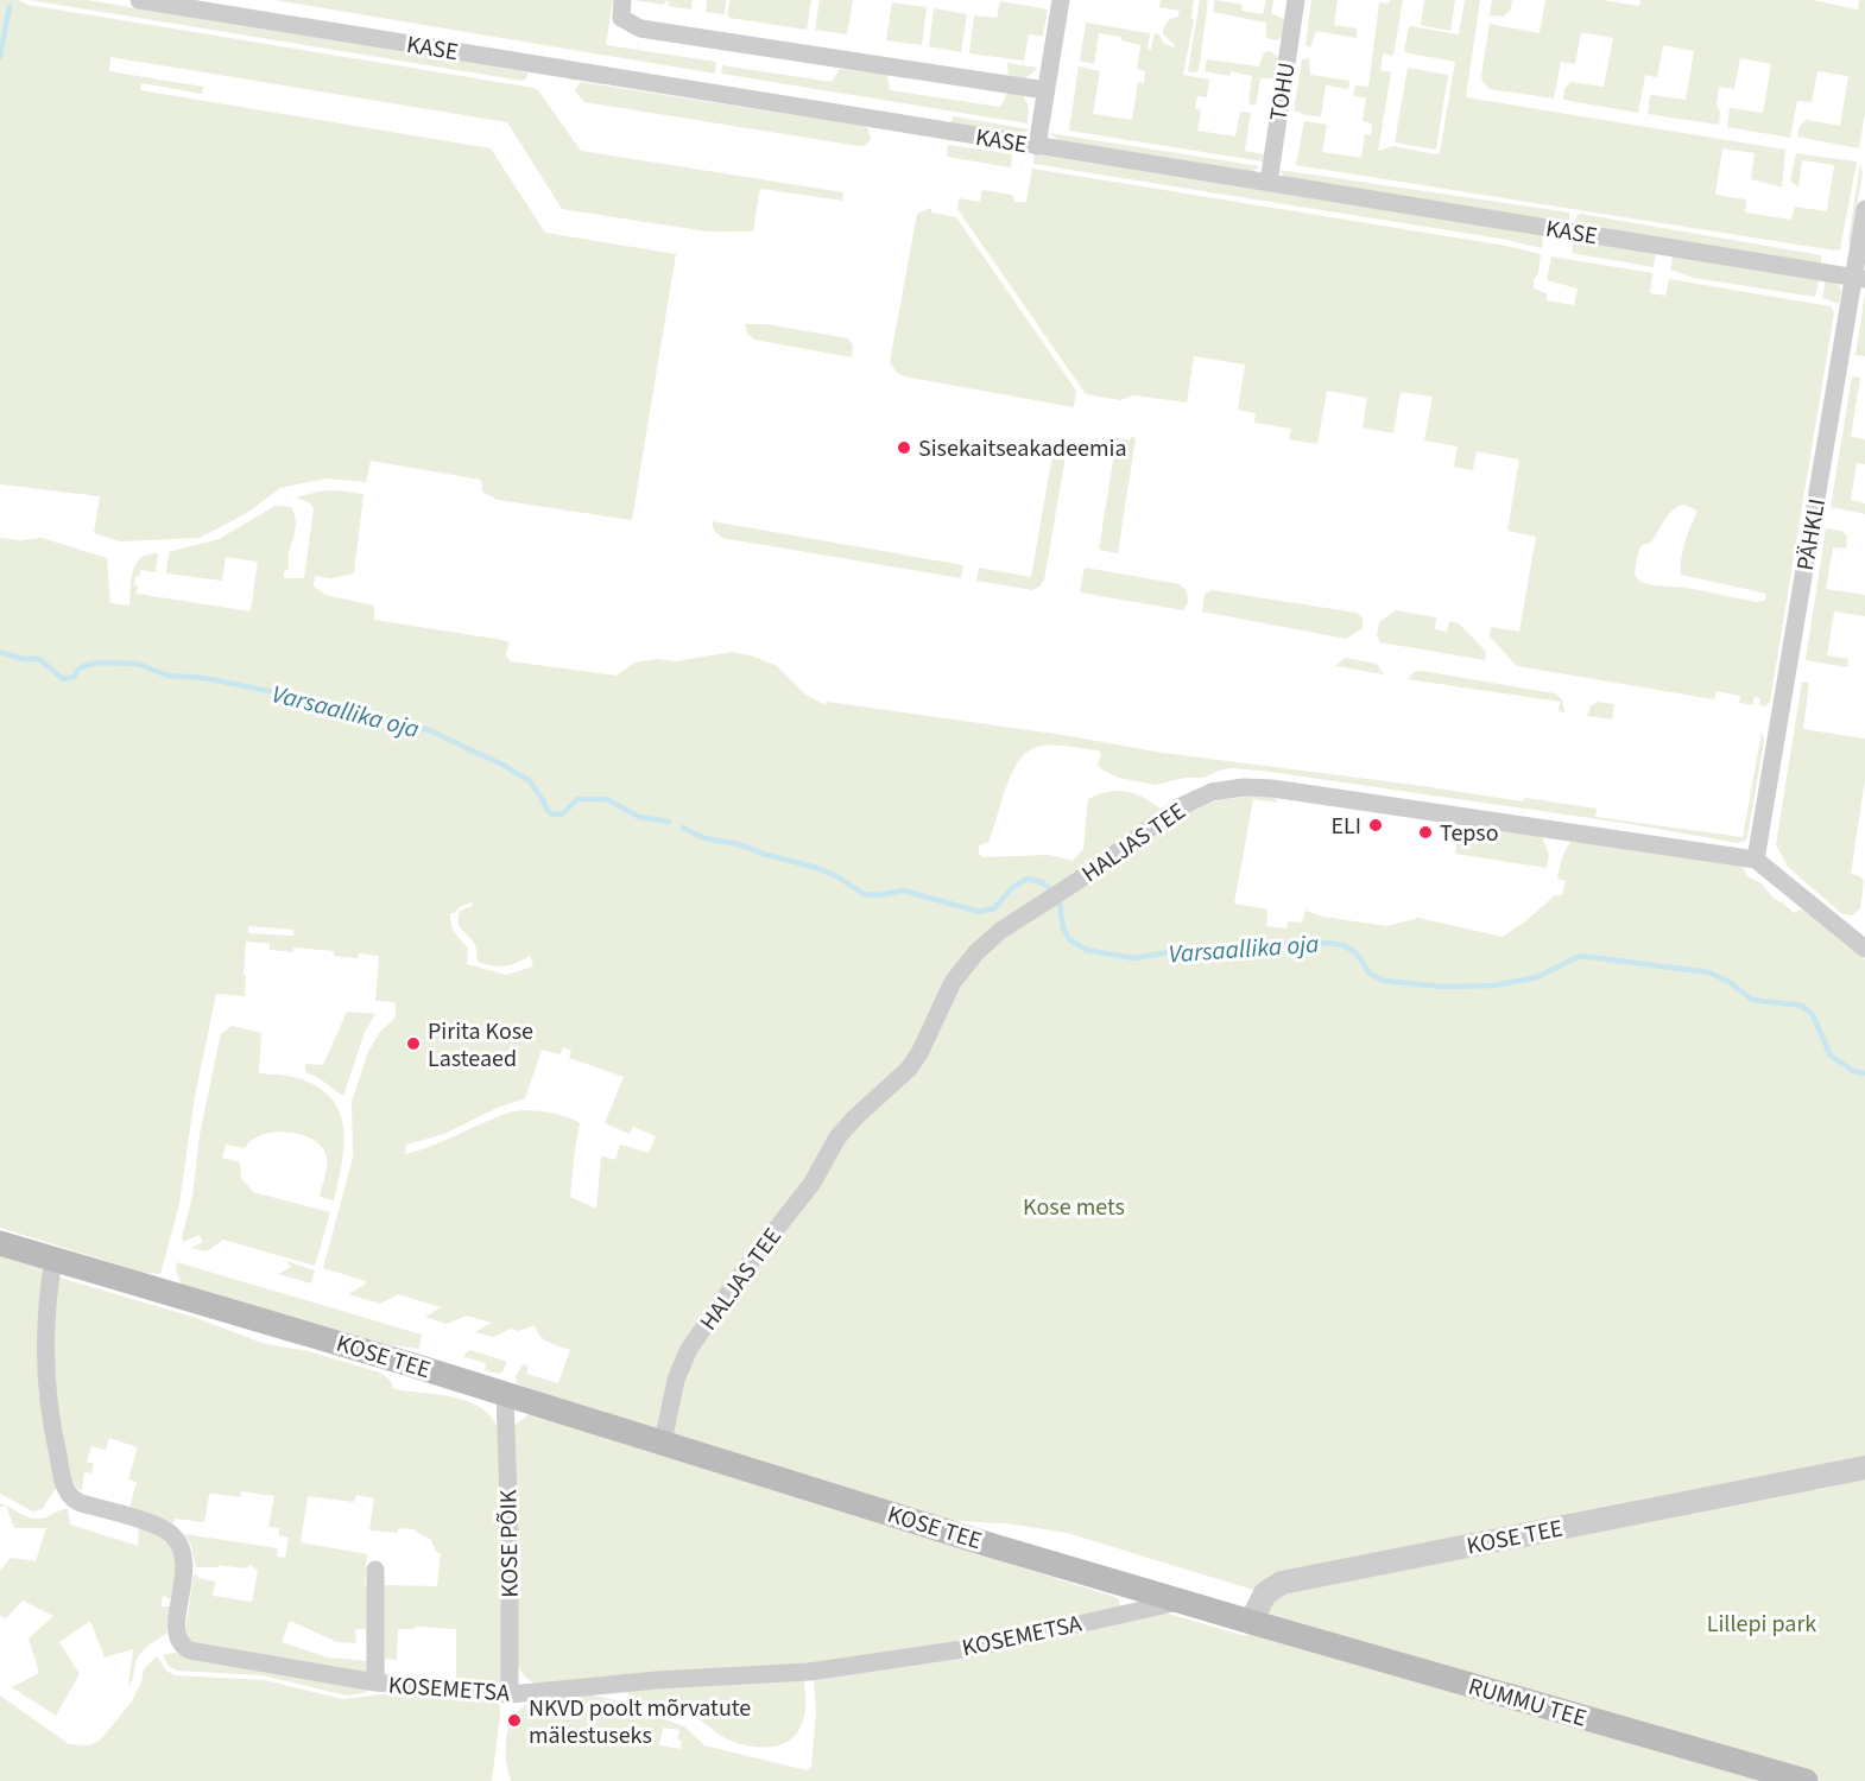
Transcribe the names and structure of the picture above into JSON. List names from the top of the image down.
{
  "streets": {
    "main road": ["KOSE TEE", "RUMMU TEE"],
    "street": [
      "KASE",
      "TOHU",
      "PÄHKLI",
      "HALJAS TEE",
      "KOSE PÕIK",
      "KOSEMETSA"
    ]
  },
  "crossings": [
    ["KASE", "TOHU"],
    ["KASE", "PÄHKLI"],
    ["PÄHKLI", "HALJAS TEE"],
    ["HALJAS TEE", "KOSE TEE"],
    ["KOSE TEE", "KOSE PÕIK"],
    ["KOSE TEE", "KOSEMETSA"],
    ["KOSE TEE", "RUMMU TEE"],
    ["KOSE PÕIK", "KOSEMETSA"]
  ],
  "water": ["Varsaallika oja"],
  "parks": ["Kose mets", "Lillepi park"],
  "places": [
    "Sisekaitseakadeemia",
    "ELI",
    "Tepso",
    "Pirita Kose Lasteaed",
    "NKVD poolt mõrvatute mälestuseks"
  ]
}
